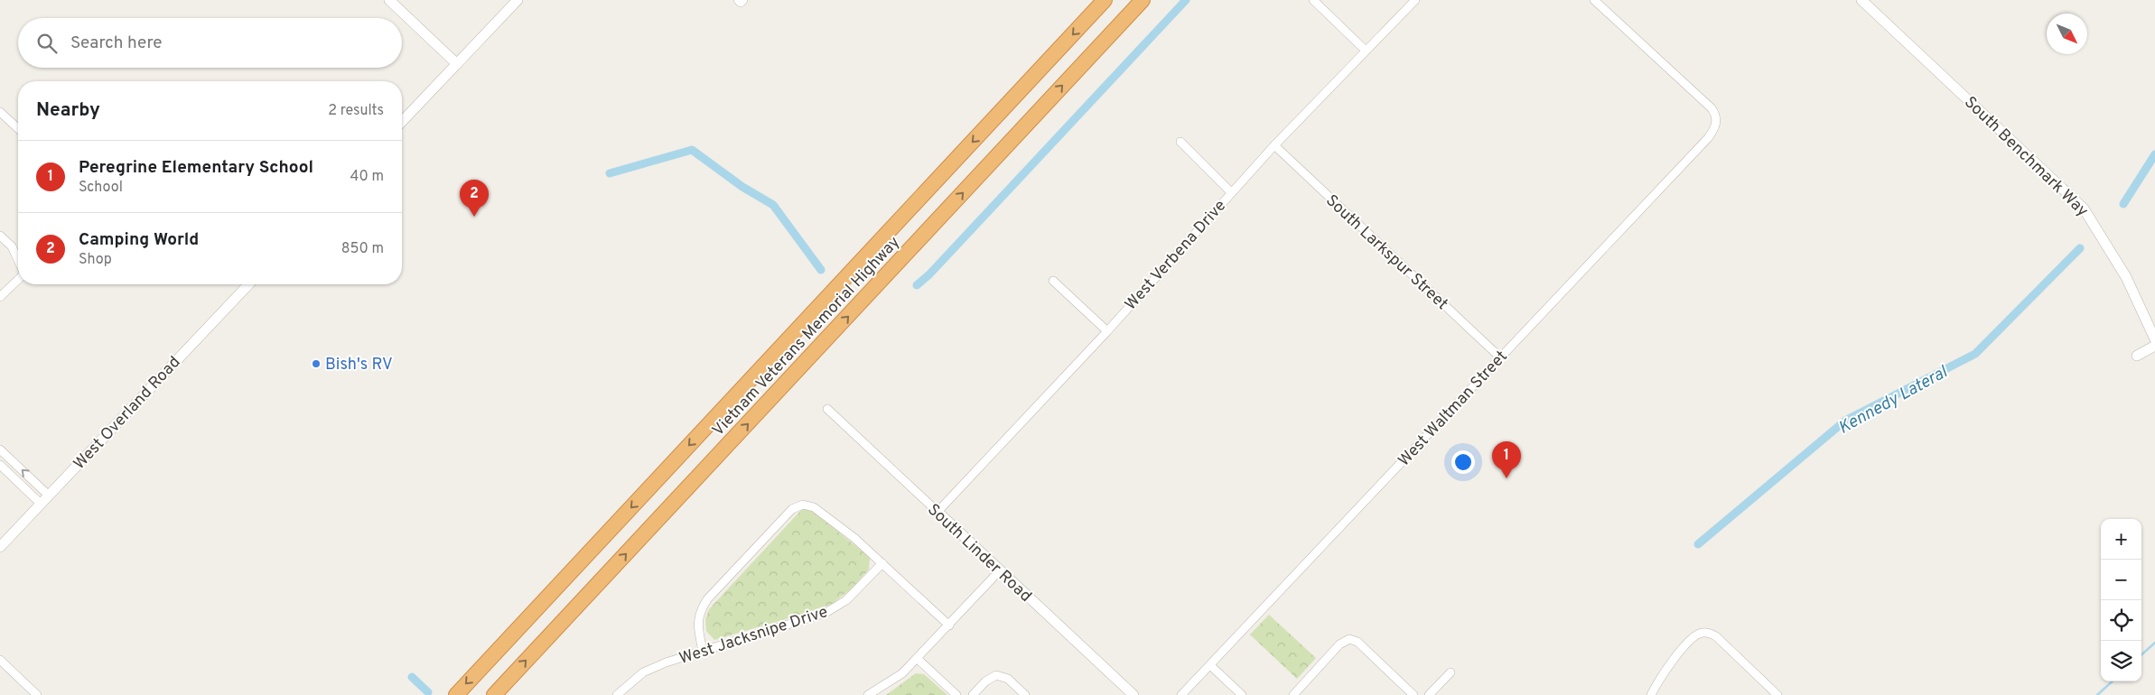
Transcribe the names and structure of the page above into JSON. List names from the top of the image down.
{
  "streets": {
    "highway": ["Vietnam Veterans Memorial Highway"],
    "street": [
      "South Benchmark Way",
      "South Larkspur Street",
      "West Verbena Drive",
      "West Waltman Street",
      "West Overland Road",
      "South Linder Road",
      "West Jacksnipe Drive"
    ]
  },
  "crossings": [
    ["South Larkspur Street", "West Verbena Drive"],
    ["South Larkspur Street", "West Waltman Street"],
    ["West Verbena Drive", "South Linder Road"]
  ],
  "water": ["Kennedy Lateral"],
  "places": ["Bish's RV"],
  "north": "bottom right",
  "page": {
    "search": "Search here",
    "heading": ["Nearby", "2 results"],
    "list": [
      {
        "mark": "1",
        "name": "Peregrine Elementary School",
        "note": "School",
        "value": "40 m"
      },
      {
        "mark": "2",
        "name": "Camping World",
        "note": "Shop",
        "value": "850 m"
      }
    ],
    "pins": ["2", "1"],
    "map_buttons": ["+", "−"]
  }
}
